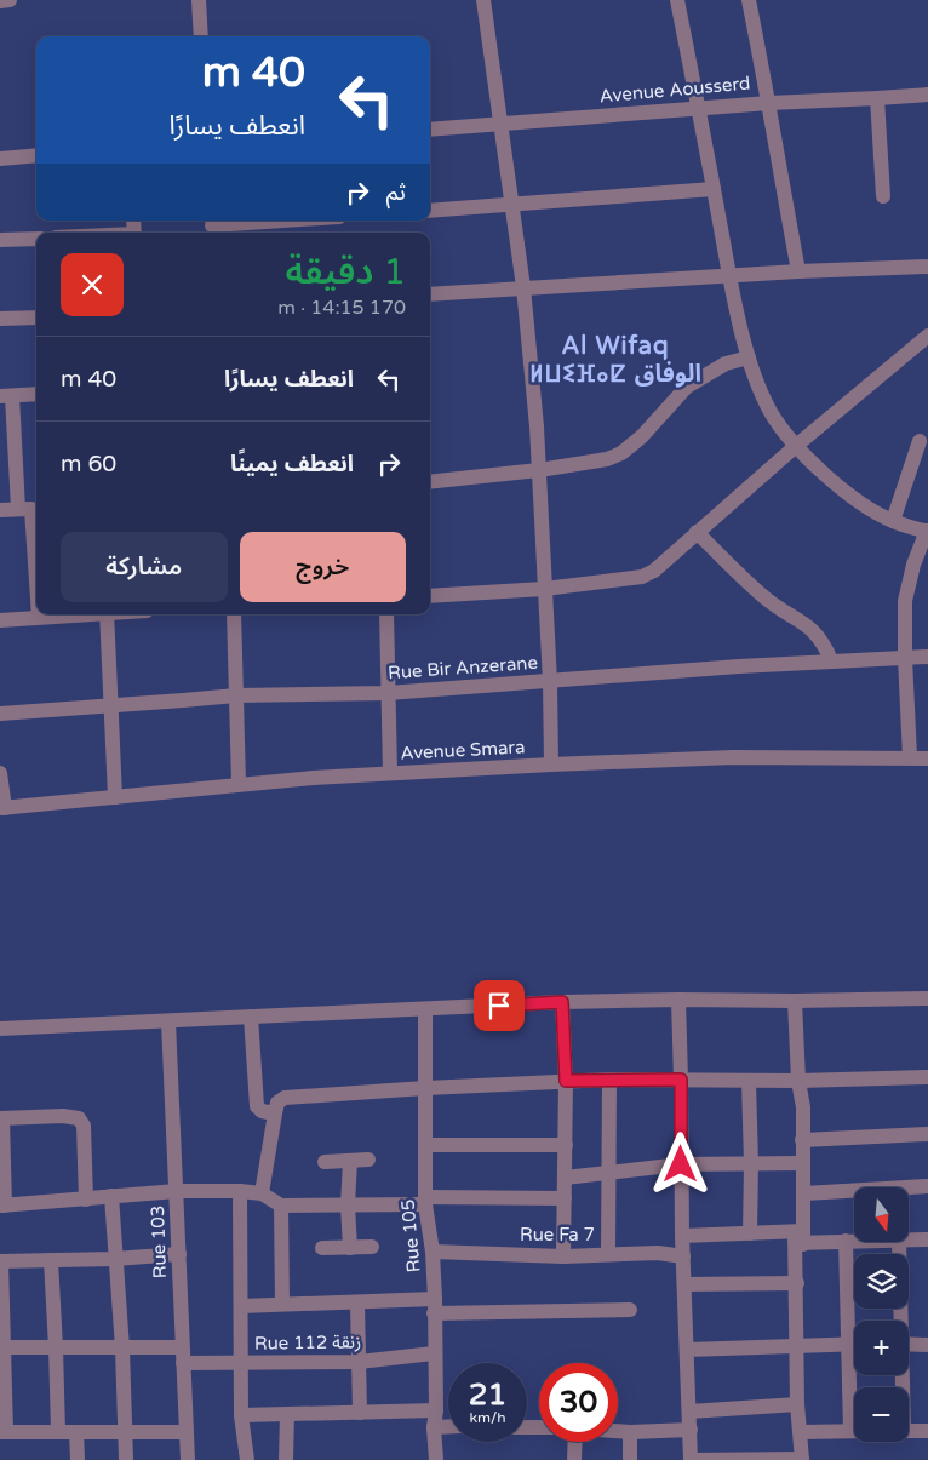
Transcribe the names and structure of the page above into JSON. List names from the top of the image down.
{
  "streets": {
    "street": [
      "Avenue Aousserd",
      "Rue Bir Anzerane",
      "Avenue Smara",
      "Rue Fa 7",
      "Rue 105",
      "Rue 103",
      "Rue 112 زنقة"
    ]
  },
  "crossings": [
    ["Rue Fa 7", "Rue 105"],
    ["Rue 105", "Rue 112 زنقة"],
    ["Rue 103", "Rue 112 زنقة"]
  ],
  "districts": ["Al Wifaq ⵍⵡⵉⴼⴰⵇ الوفاق"],
  "north": "bottom",
  "page": {
    "turn": ["40 m", "انعطف يسارًا"],
    "then": "ثم",
    "heading": ["1 دقيقة", "170 m · 14:15"],
    "list": [
      {
        "name": "انعطف يسارًا",
        "value": "40 m"
      },
      {
        "name": "انعطف يمينًا",
        "value": "60 m"
      }
    ],
    "buttons": ["خروج", "مشاركة"],
    "map_buttons": ["+", "−"],
    "speed": "21 km/h",
    "limit": "30"
  }
}
